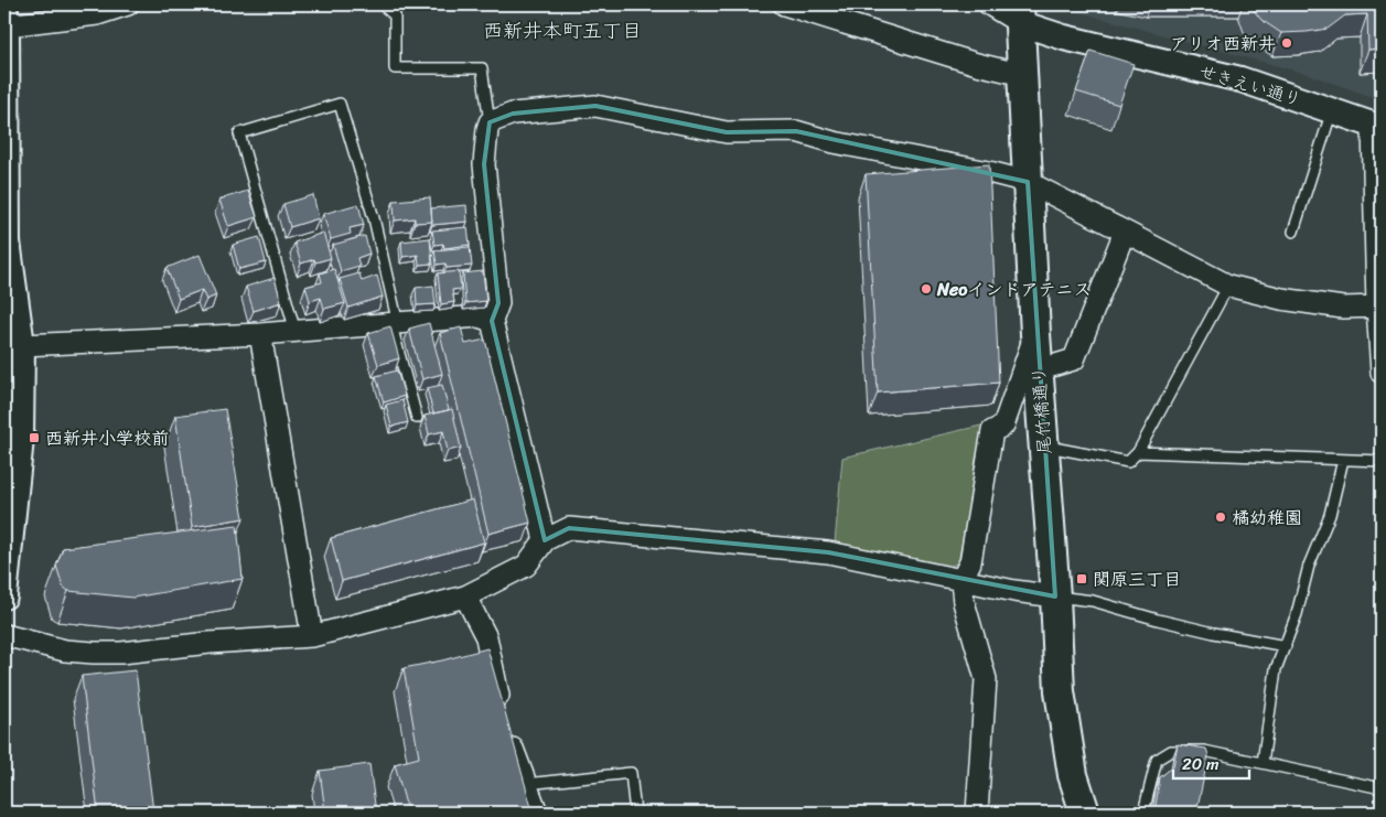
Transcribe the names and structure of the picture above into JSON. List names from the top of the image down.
{
  "streets": {
    "main road": ["尾竹橋通り"],
    "street": ["せきえい通り"]
  },
  "crossings": [
    ["せきえい通り", "尾竹橋通り"]
  ],
  "districts": ["西新井本町五丁目"],
  "places": {
    "other": ["アリオ西新井", "Neoインドアテニス", "橘幼稚園"],
    "transit": ["西新井小学校前", "関原三丁目"]
  },
  "scale_bar": "20 m"
}
